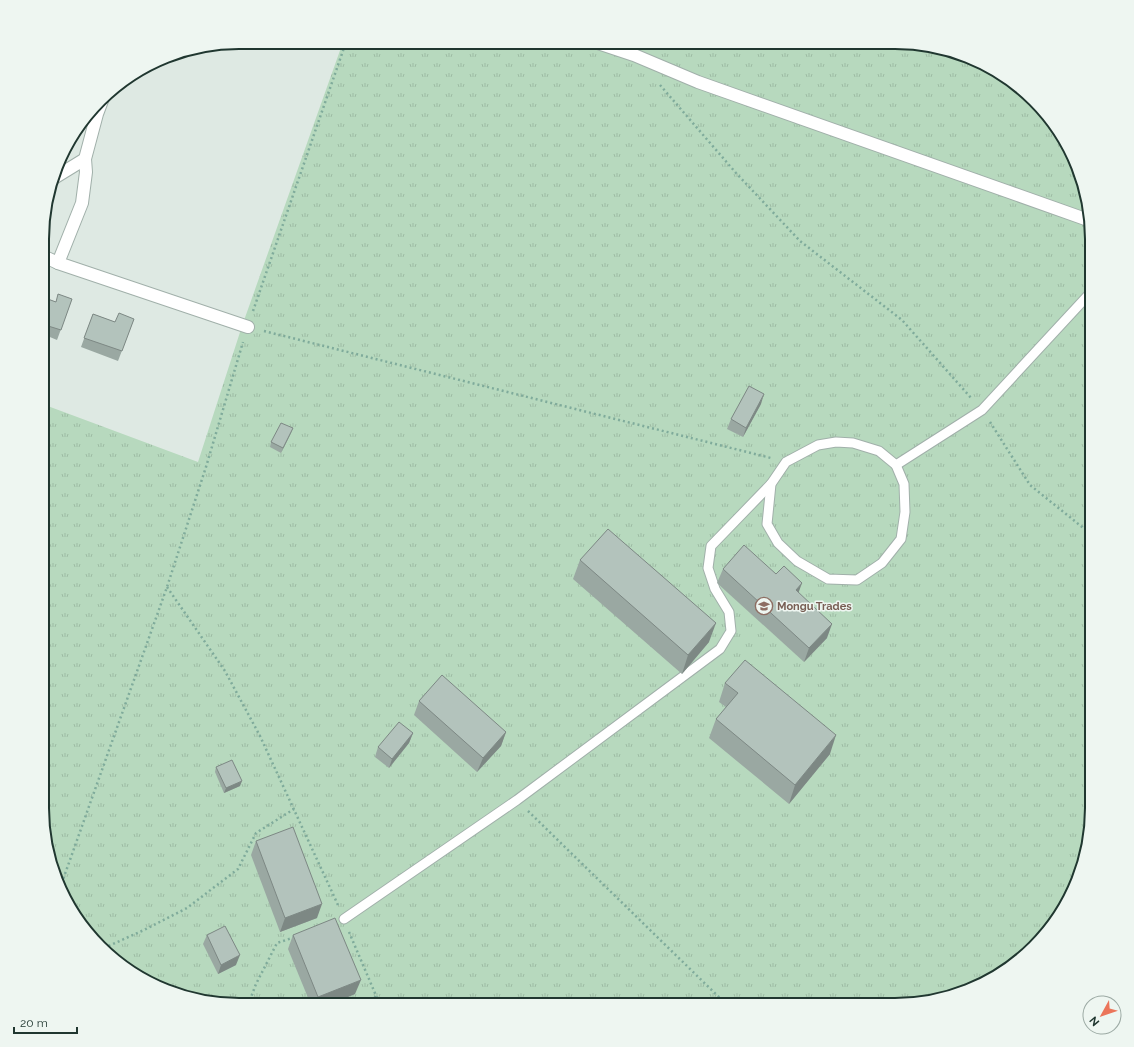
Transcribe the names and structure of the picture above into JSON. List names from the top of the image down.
{
  "places": {
    "school or university": ["Mongu Trades"]
  },
  "scale_bar": "20 m",
  "north": "bottom left"
}
